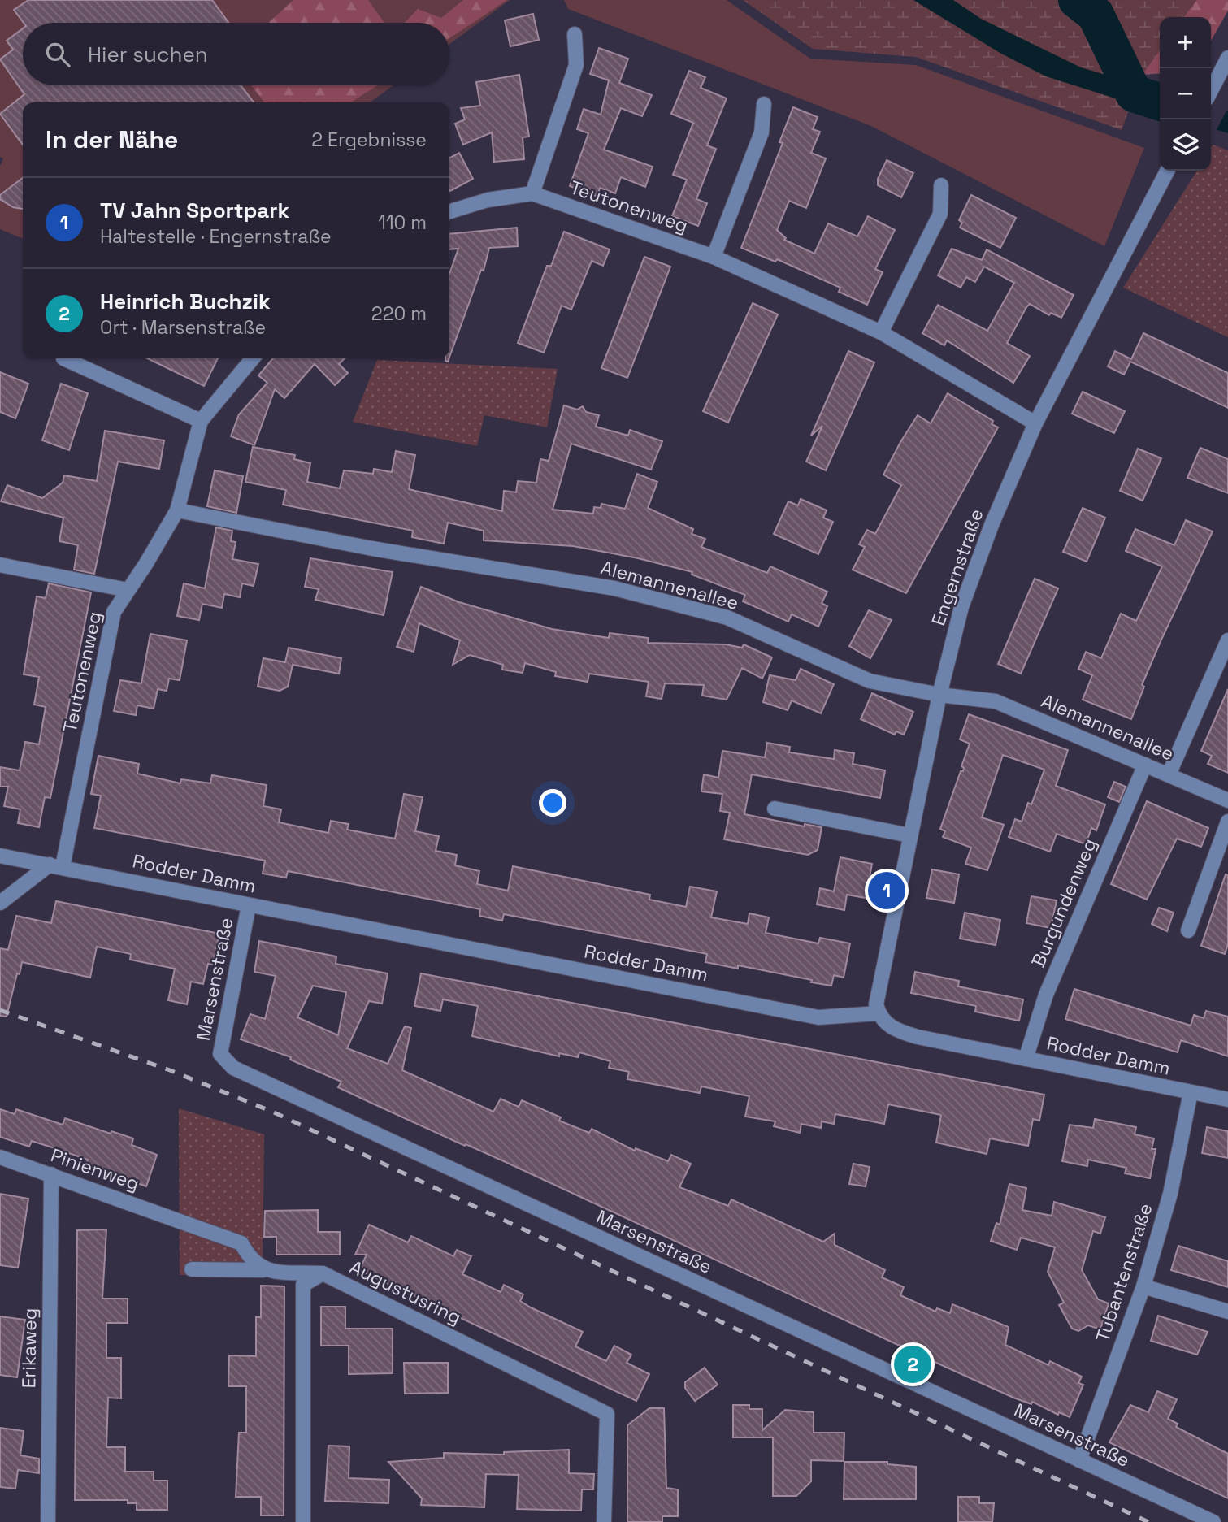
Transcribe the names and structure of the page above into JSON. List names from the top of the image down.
{
  "streets": {
    "street": [
      "Teutonenweg",
      "Engernstraße",
      "Alemannenallee",
      "Rodder Damm",
      "Burgundenweg",
      "Marsenstraße",
      "Pinienweg",
      "Tubantenstraße",
      "Augustusring",
      "Erikaweg"
    ]
  },
  "crossings": [
    ["Teutonenweg", "Engernstraße"],
    ["Teutonenweg", "Alemannenallee"],
    ["Teutonenweg", "Rodder Damm"],
    ["Engernstraße", "Alemannenallee"],
    ["Engernstraße", "Rodder Damm"],
    ["Alemannenallee", "Burgundenweg"],
    ["Rodder Damm", "Burgundenweg"],
    ["Rodder Damm", "Marsenstraße"],
    ["Rodder Damm", "Tubantenstraße"],
    ["Marsenstraße", "Tubantenstraße"],
    ["Pinienweg", "Erikaweg"]
  ],
  "page": {
    "map_buttons": ["+", "−"],
    "search": "Hier suchen",
    "heading": ["In der Nähe", "2 Ergebnisse"],
    "list": [
      {
        "mark": "1",
        "name": "TV Jahn Sportpark",
        "note": "Haltestelle · Engernstraße",
        "value": "110 m"
      },
      {
        "mark": "2",
        "name": "Heinrich Buchzik",
        "note": "Ort · Marsenstraße",
        "value": "220 m"
      }
    ],
    "pins": ["1", "2"]
  }
}
